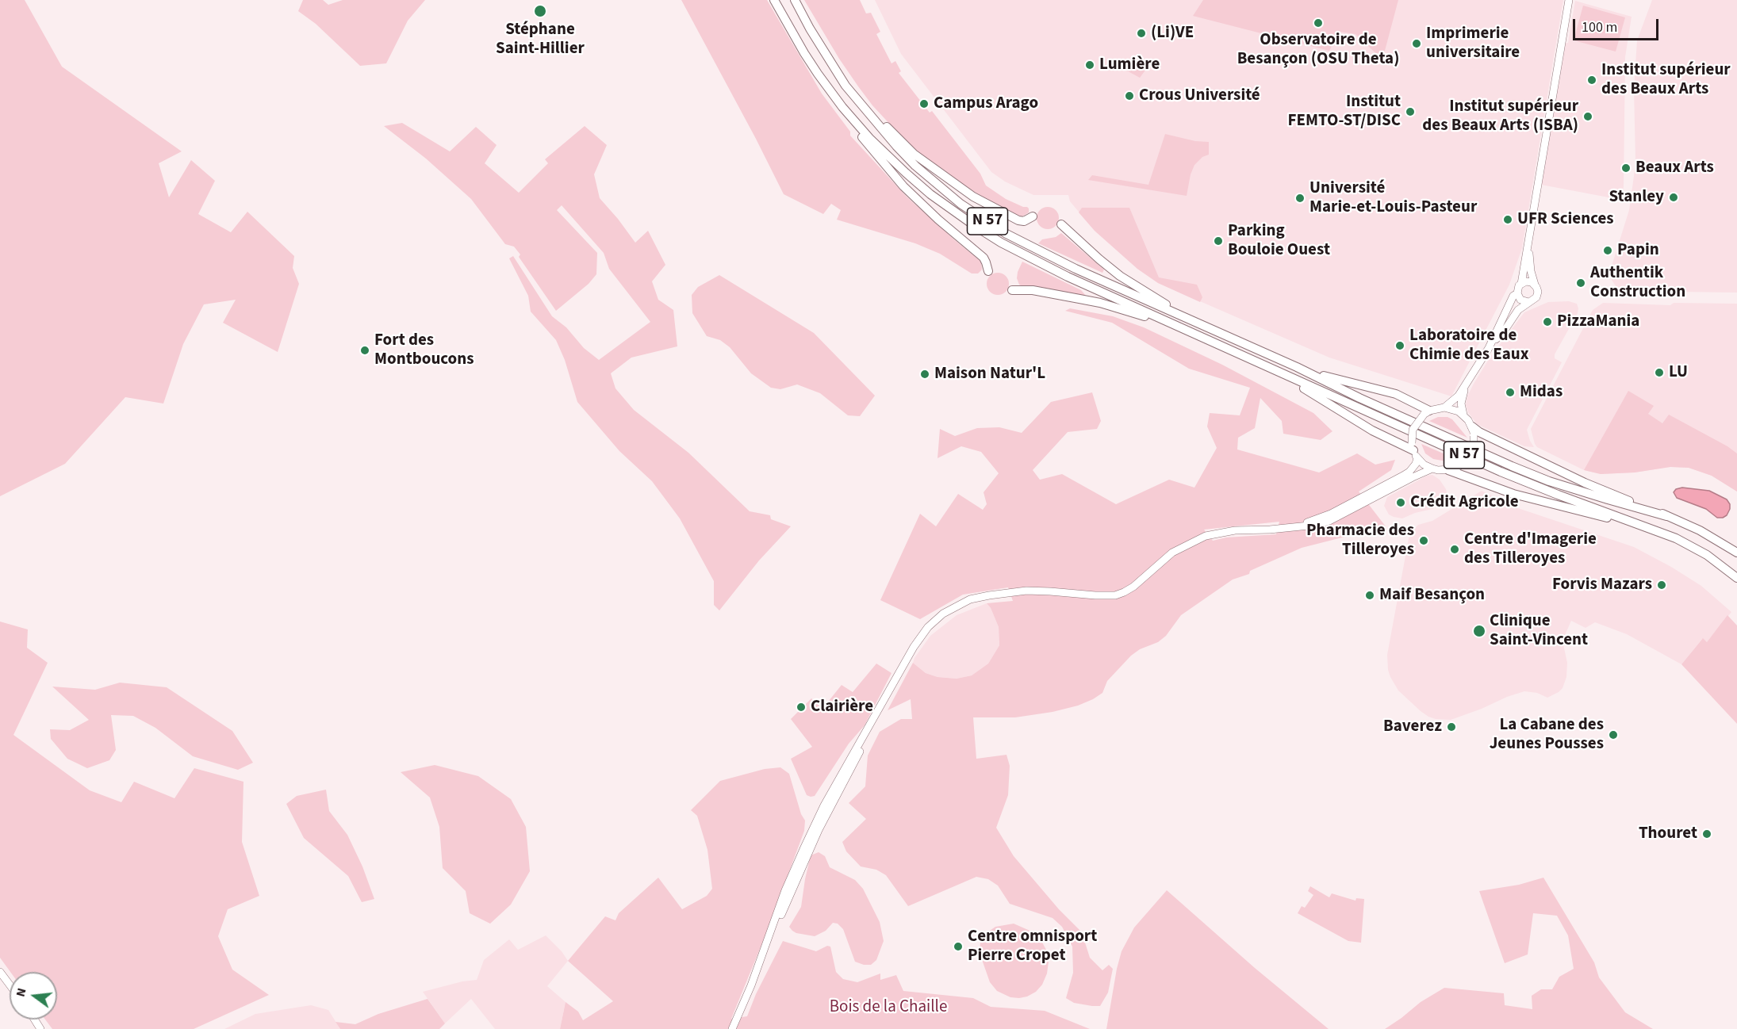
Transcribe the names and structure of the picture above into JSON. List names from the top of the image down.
{
  "streets": {
    "highway": ["N 57"]
  },
  "parks": ["Bois de la Chaille"],
  "places": [
    "Stéphane Saint-Hillier",
    "Observatoire de Besançon (OSU Theta)",
    "(Li)VE",
    "Imprimerie universitaire",
    "Lumière",
    "Institut supérieur des Beaux Arts",
    "Crous Université",
    "Campus Arago",
    "Institut FEMTO-ST/DISC",
    "Institut supérieur des Beaux Arts (ISBA)",
    "Beaux Arts",
    "Stanley",
    "Université Marie-et-Louis-Pasteur",
    "UFR Sciences",
    "Parking Bouloie Ouest",
    "Papin",
    "Authentik Construction",
    "PizzaMania",
    "Laboratoire de Chimie des Eaux",
    "Fort des Montboucons",
    "LU",
    "Maison Natur'L",
    "Midas",
    "Crédit Agricole",
    "Pharmacie des Tilleroyes",
    "Centre d'Imagerie des Tilleroyes",
    "Forvis Mazars",
    "Maif Besançon",
    "Clinique Saint-Vincent",
    "Clairière",
    "Baverez",
    "La Cabane des Jeunes Pousses",
    "Thouret",
    "Centre omnisport Pierre Cropet"
  ],
  "scale_bar": "100 m",
  "north": "left"
}
